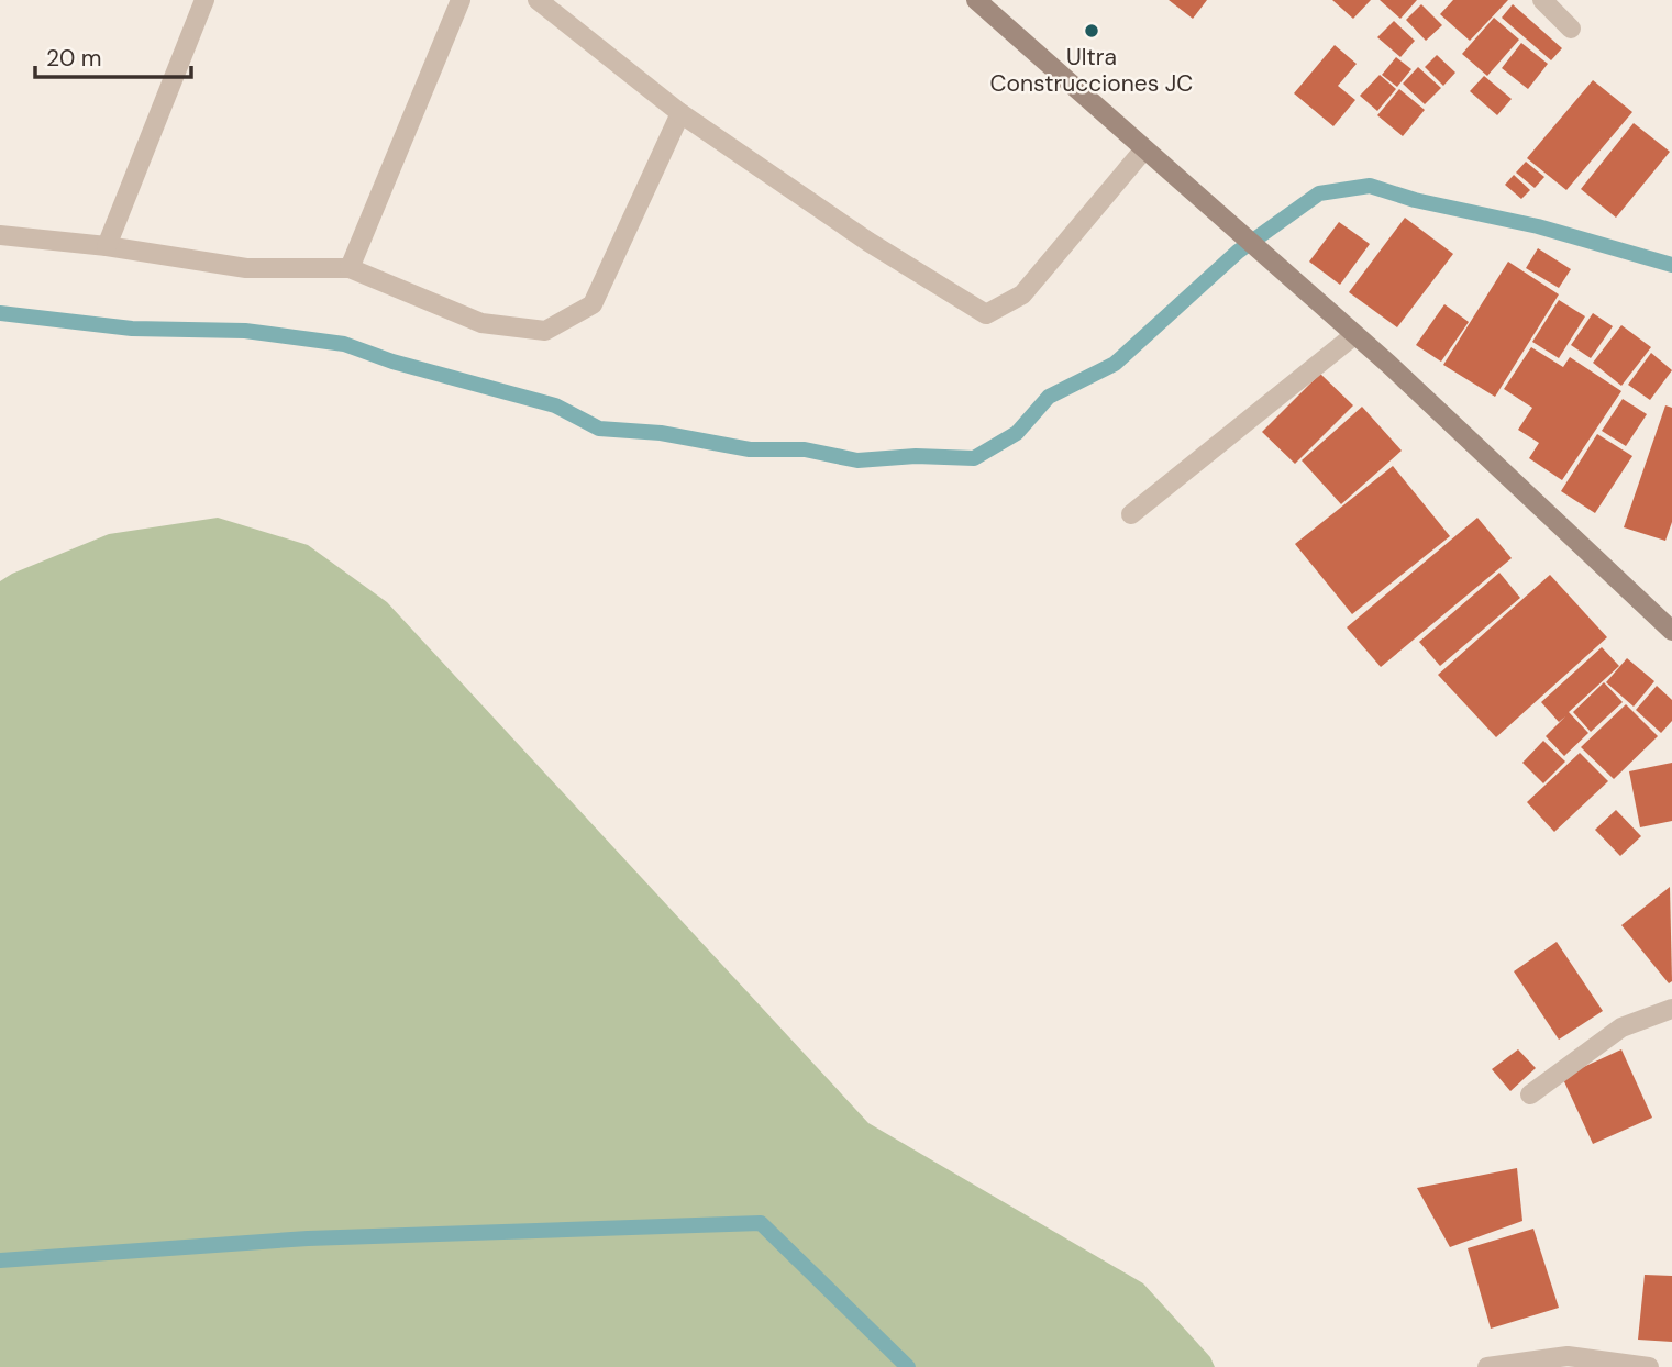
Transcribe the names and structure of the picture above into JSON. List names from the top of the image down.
{
  "places": ["Ultra Construcciones JC"],
  "scale_bar": "20 m"
}
